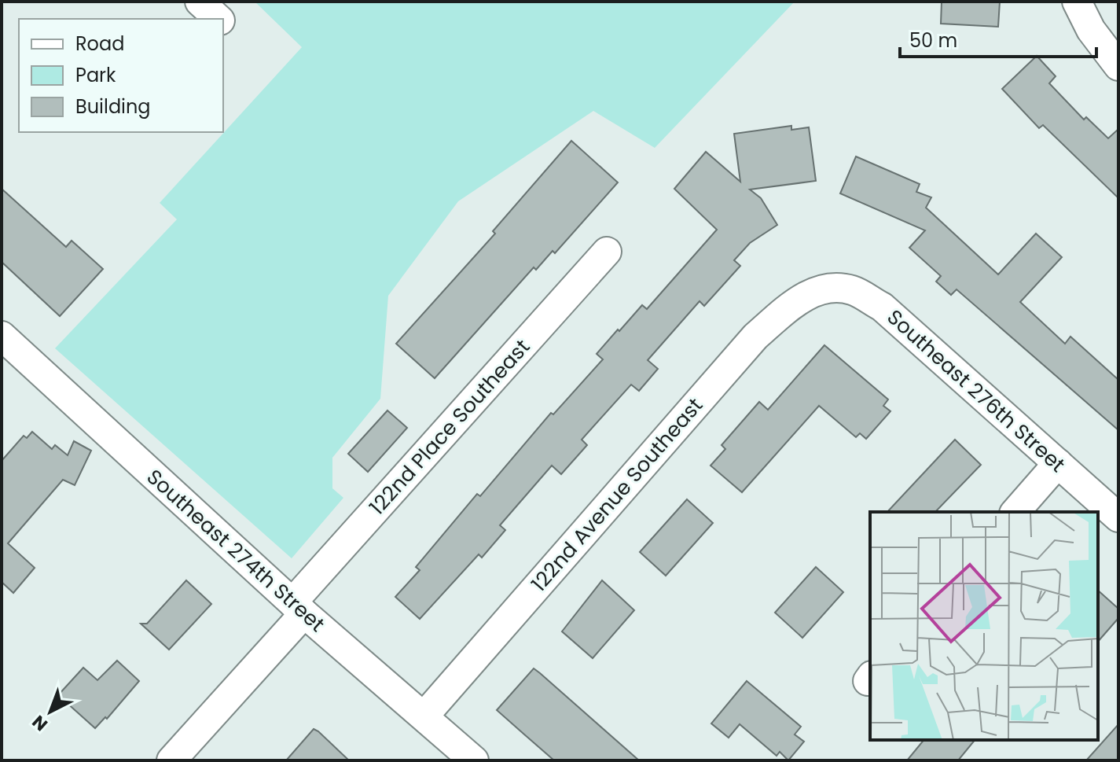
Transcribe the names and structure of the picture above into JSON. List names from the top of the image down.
{
  "streets": {
    "street": [
      "Southeast 276th Street",
      "122nd Place Southeast",
      "122nd Avenue Southeast",
      "Southeast 274th Street"
    ]
  },
  "crossings": [
    ["Southeast 276th Street", "122nd Avenue Southeast"],
    ["122nd Place Southeast", "Southeast 274th Street"],
    ["122nd Avenue Southeast", "Southeast 274th Street"]
  ],
  "legend": ["Road", "Park", "Building"],
  "scale_bar": "50 m",
  "north": "bottom left"
}
